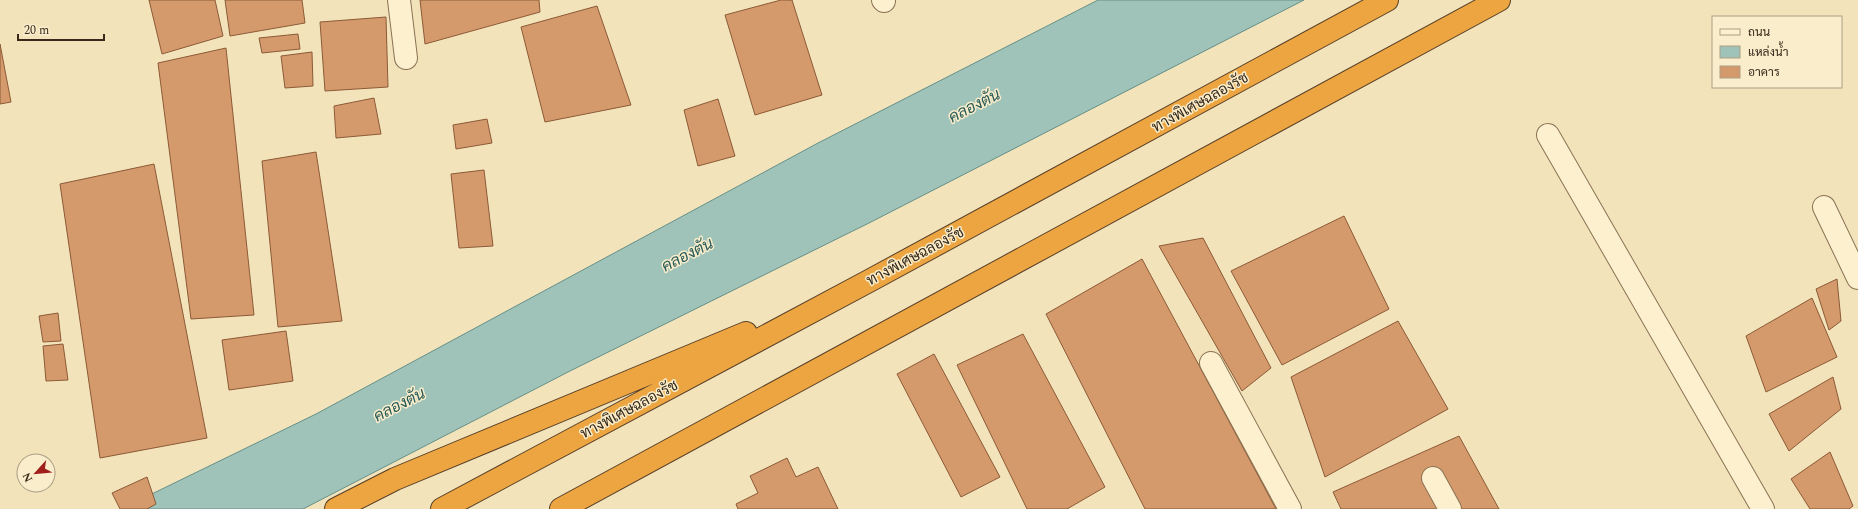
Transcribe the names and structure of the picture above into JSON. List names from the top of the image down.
{
  "streets": {
    "highway": ["ทางพิเศษฉลองรัช"]
  },
  "water": ["คลองตัน"],
  "legend": ["ถนน", "แหล่งน้ำ", "อาคาร"],
  "scale_bar": "20 m",
  "north": "bottom left"
}
